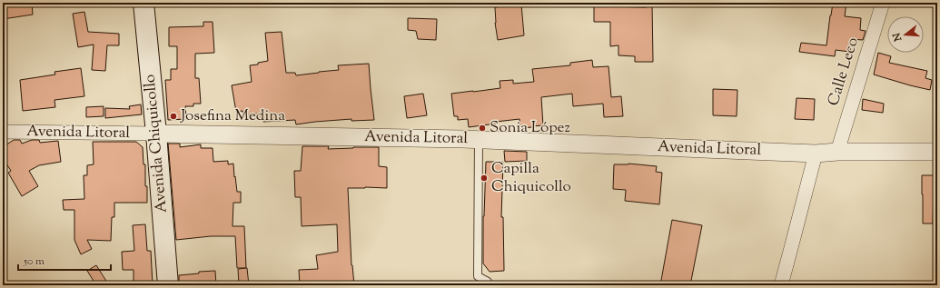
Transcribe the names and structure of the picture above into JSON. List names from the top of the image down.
{
  "streets": {
    "main road": ["Avenida Chiquicollo"],
    "street": ["Calle Leco", "Avenida Litoral"]
  },
  "crossings": [
    ["Calle Leco", "Avenida Litoral"],
    ["Avenida Litoral", "Avenida Chiquicollo"]
  ],
  "places": ["Josefina Medina", "Sonia López", "Capilla Chiquicollo"],
  "scale_bar": "50 m",
  "north": "left"
}
